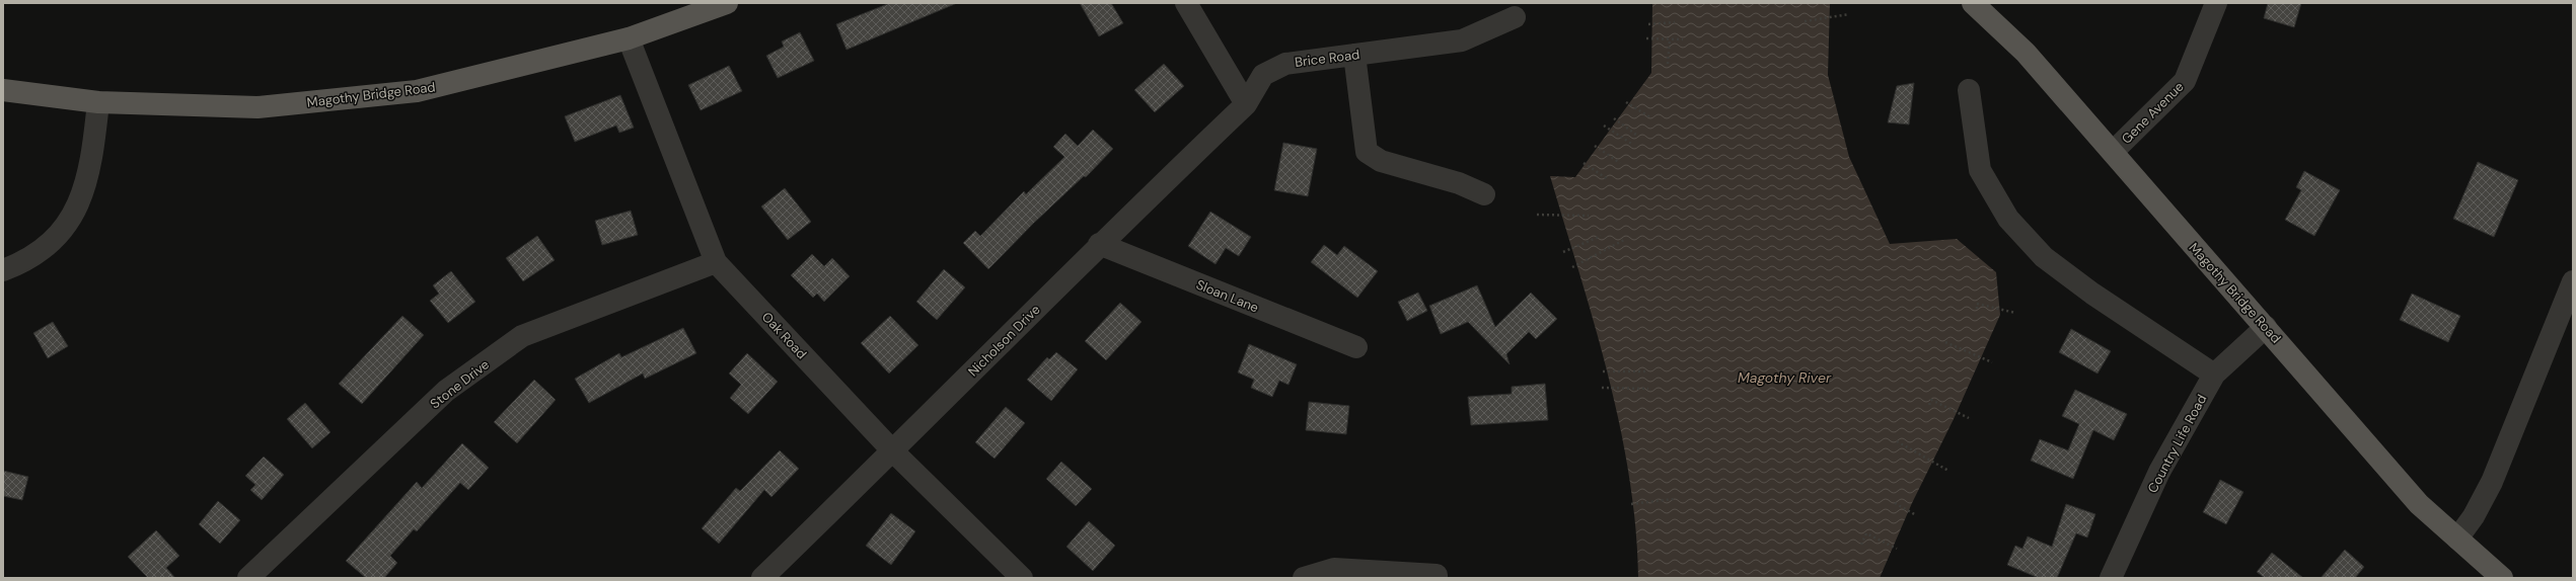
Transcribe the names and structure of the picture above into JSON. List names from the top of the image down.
{
  "streets": {
    "main road": ["Magothy Bridge Road"],
    "street": [
      "Brice Road",
      "Gene Avenue",
      "Sloan Lane",
      "Oak Road",
      "Nicholson Drive",
      "Stone Drive",
      "Country Life Road"
    ]
  },
  "crossings": [
    ["Brice Road", "Nicholson Drive"],
    ["Magothy Bridge Road", "Gene Avenue"],
    ["Magothy Bridge Road", "Oak Road"],
    ["Magothy Bridge Road", "Country Life Road"],
    ["Sloan Lane", "Nicholson Drive"],
    ["Oak Road", "Nicholson Drive"],
    ["Oak Road", "Stone Drive"]
  ],
  "water": ["Magothy River"]
}
